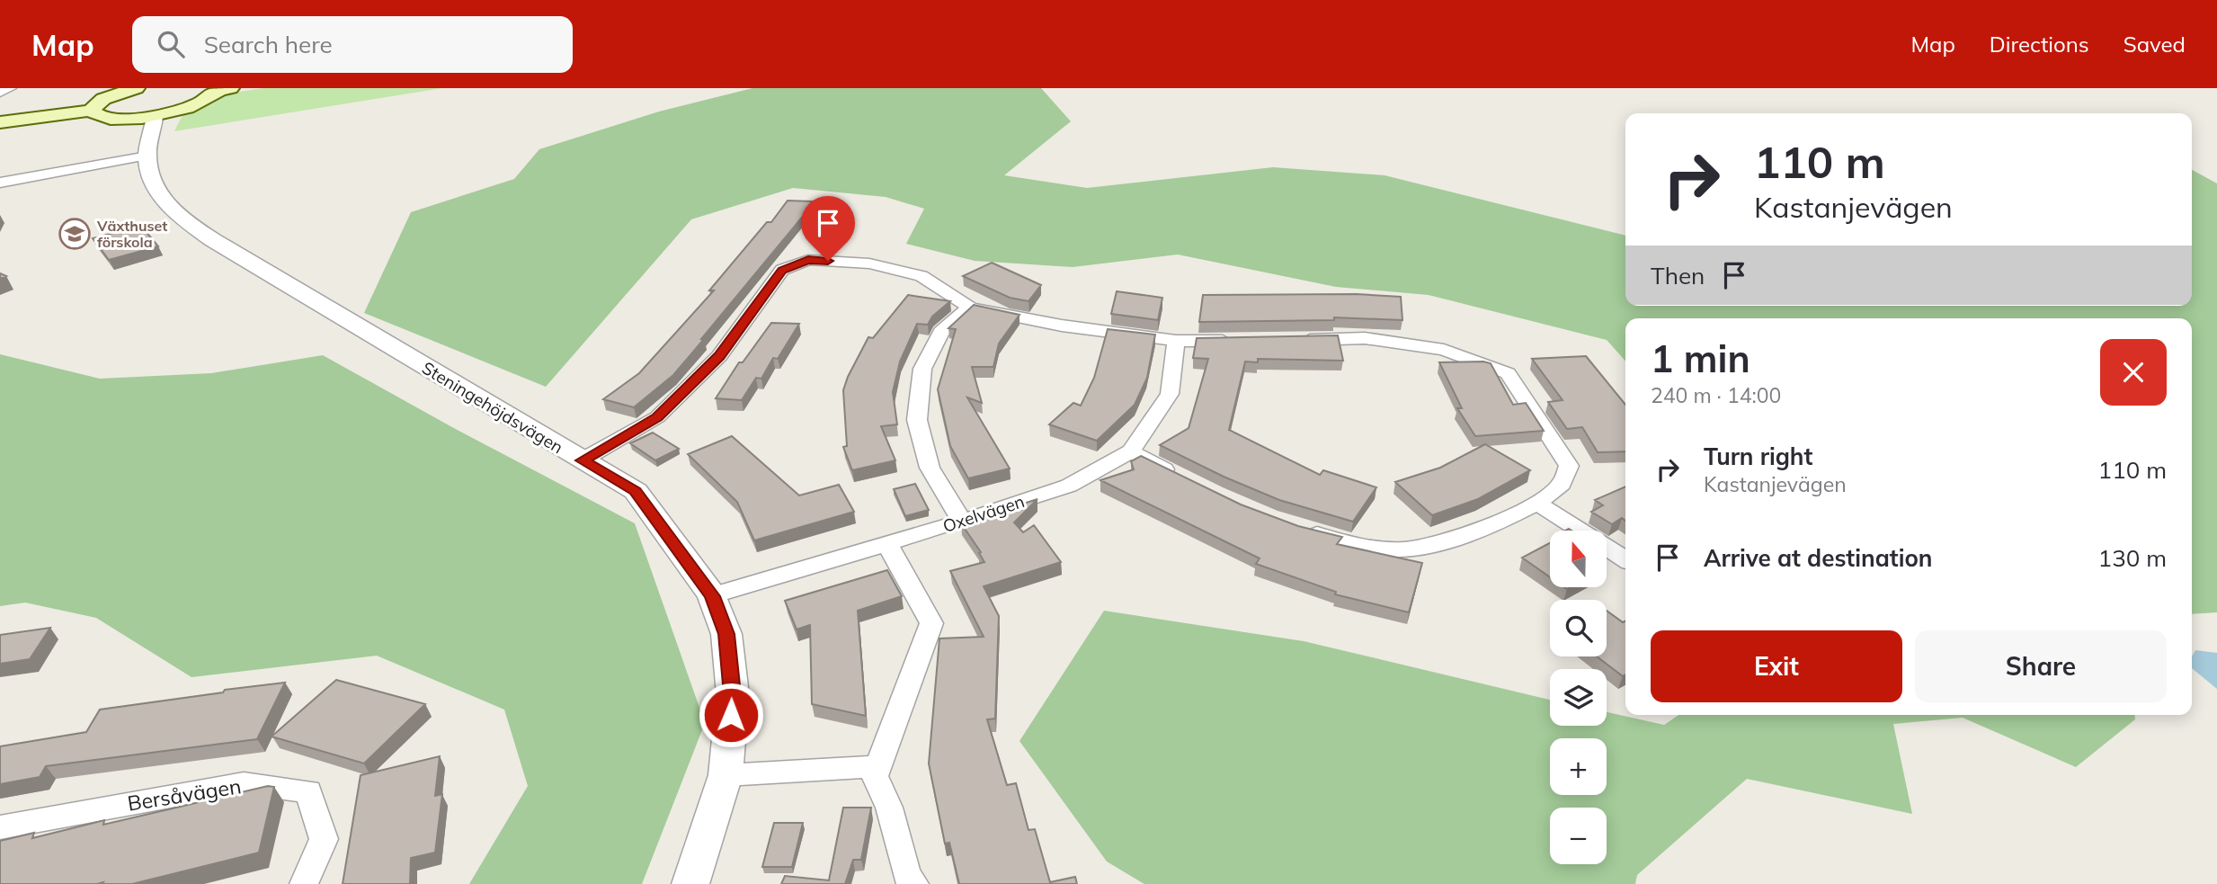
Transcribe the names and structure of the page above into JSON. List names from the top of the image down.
{
  "streets": {
    "street": ["Steningehöjdsvägen", "Oxelvägen", "Bersåvägen"]
  },
  "crossings": [
    ["Steningehöjdsvägen", "Oxelvägen"]
  ],
  "places": {
    "school or university": ["Växthuset förskola"]
  },
  "north": "top",
  "page": {
    "header": "Map",
    "search": "Search here",
    "nav": ["Map", "Directions", "Saved"],
    "turn": ["110 m", "Kastanjevägen"],
    "then": "Then",
    "heading": ["1 min", "240 m · 14:00"],
    "list": [
      {
        "name": "Turn right",
        "note": "Kastanjevägen",
        "value": "110 m"
      },
      {
        "name": "Arrive at destination",
        "value": "130 m"
      }
    ],
    "map_buttons": ["+", "−"],
    "buttons": ["Exit", "Share"]
  }
}
